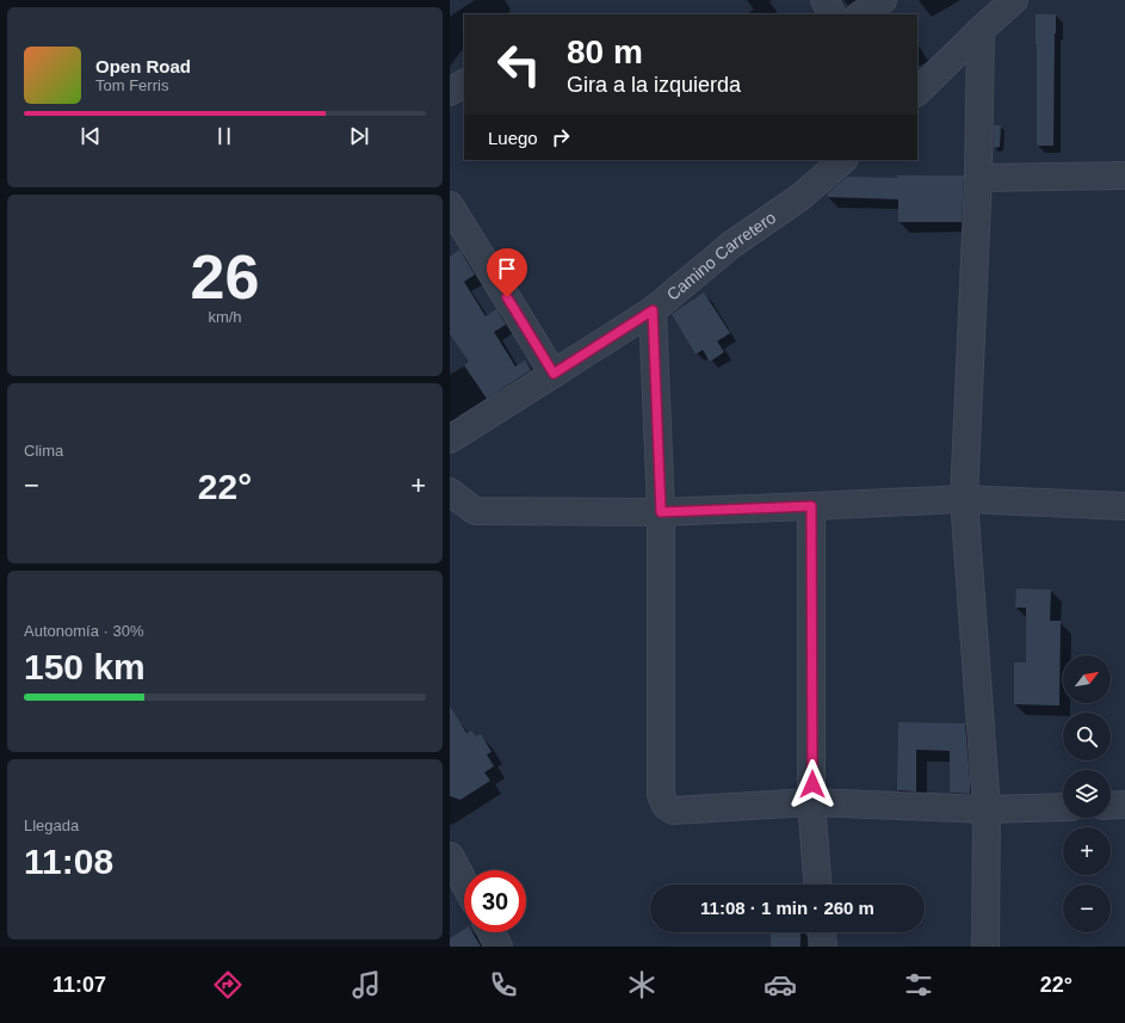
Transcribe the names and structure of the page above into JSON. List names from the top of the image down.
{
  "streets": {
    "street": ["Camino Carretero"]
  },
  "north": "top right",
  "page": {
    "turn": ["80 m", "Gira a la izquierda"],
    "song": ["Open Road", "Tom Ferris"],
    "then": "Luego",
    "tile": [
      ["26", "km/h"],
      "Clima",
      ["Autonomía · 30%", "150 km"],
      ["Llegada", "11:08"]
    ],
    "heat": ["−", "22°", "+"],
    "map_buttons": ["+", "−"],
    "limit": "30",
    "trip": "11:08 · 1 min · 260 m",
    "tabs": ["11:07", "22°"]
  }
}
